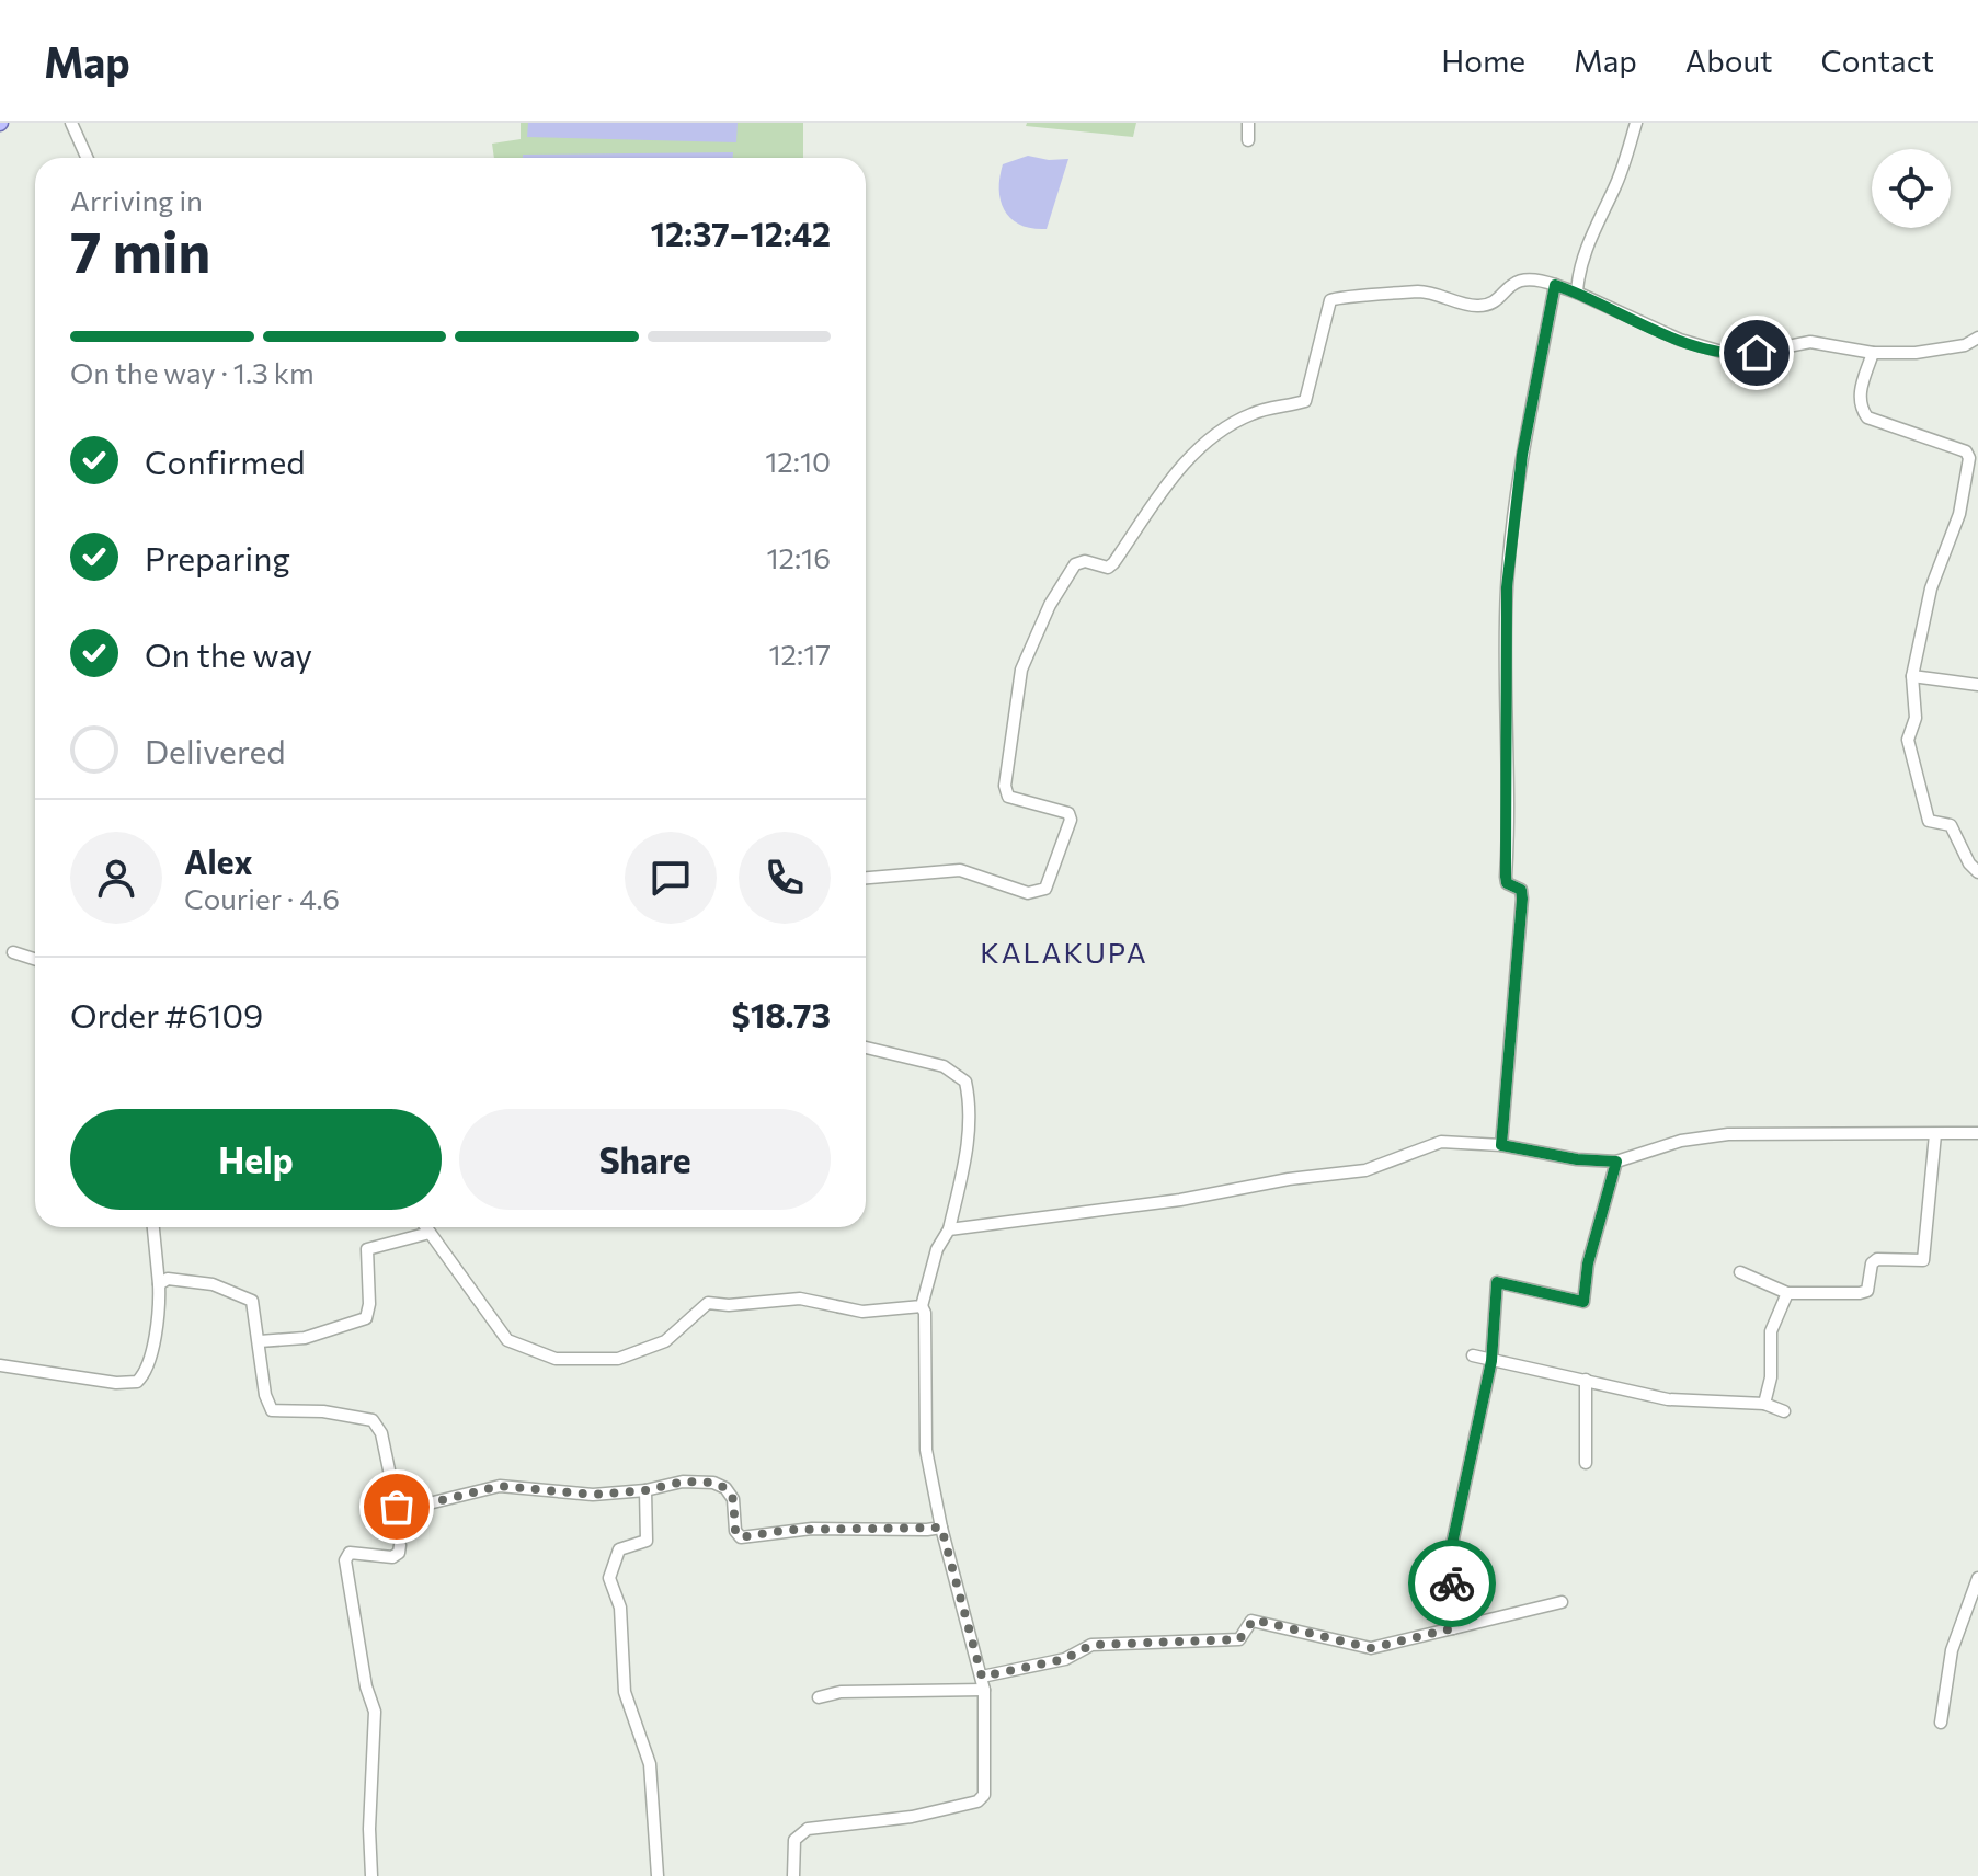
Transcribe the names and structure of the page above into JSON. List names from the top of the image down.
{
  "districts": ["KALAKUPA"],
  "page": {
    "header": "Map",
    "nav": [
      "Home",
      "Map",
      "About",
      "Contact"
    ],
    "heading": ["7 min", "Arriving in", "12:37–12:42"],
    "panel": [
      "Alex",
      "Courier · 4.6",
      "Order #6109",
      "$18.73"
    ],
    "bar": "On the way · 1.3 km",
    "list": [
      ["Confirmed", "12:10"],
      ["Preparing", "12:16"],
      ["On the way", "12:17"],
      "Delivered"
    ],
    "buttons": ["Help", "Share"]
  }
}
